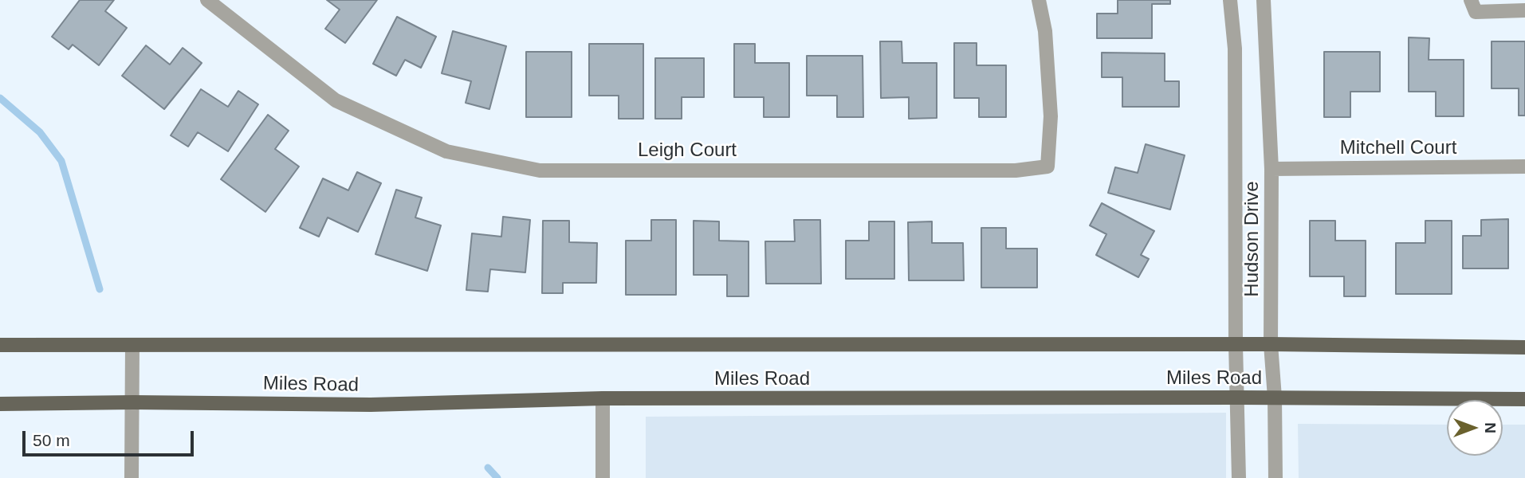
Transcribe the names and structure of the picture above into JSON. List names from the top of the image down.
{
  "streets": {
    "main road": ["Miles Road"],
    "street": ["Mitchell Court", "Leigh Court", "Hudson Drive"]
  },
  "crossings": [
    ["Mitchell Court", "Hudson Drive"],
    ["Hudson Drive", "Miles Road"]
  ],
  "scale_bar": "50 m",
  "north": "right"
}
